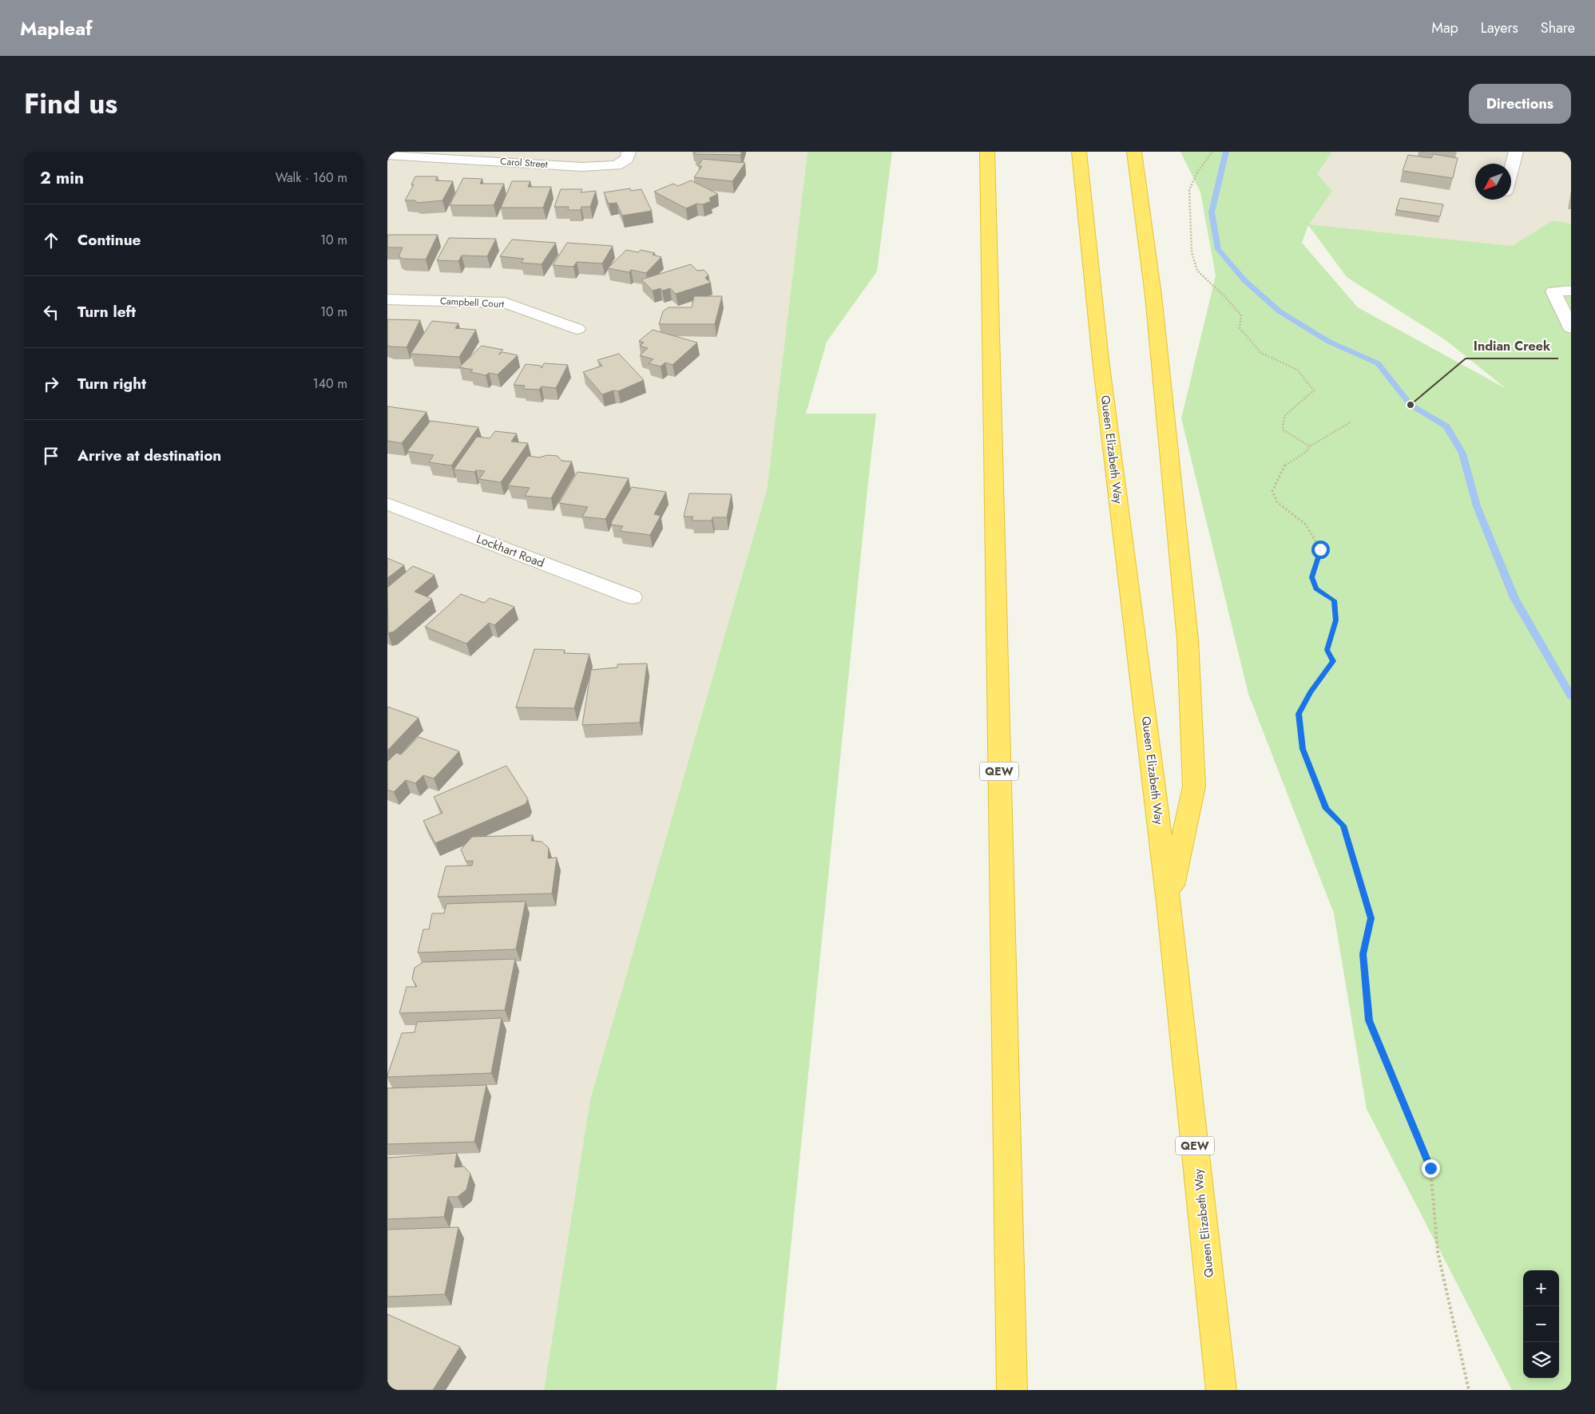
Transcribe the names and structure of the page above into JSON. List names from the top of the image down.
{
  "streets": {
    "highway": ["Queen Elizabeth Way", "QEW"],
    "street": ["Carol Street", "Campbell Court", "Lockhart Road"]
  },
  "places": ["Indian Creek"],
  "north": "bottom left",
  "page": {
    "header": "Mapleaf",
    "nav": ["Map", "Layers", "Share"],
    "title": "Find us",
    "buttons": "Directions",
    "heading": ["2 min", "Walk · 160 m"],
    "list": [
      ["Continue", "10 m"],
      ["Turn left", "10 m"],
      ["Turn right", "140 m"],
      "Arrive at destination"
    ],
    "map_buttons": ["+", "−"]
  }
}
